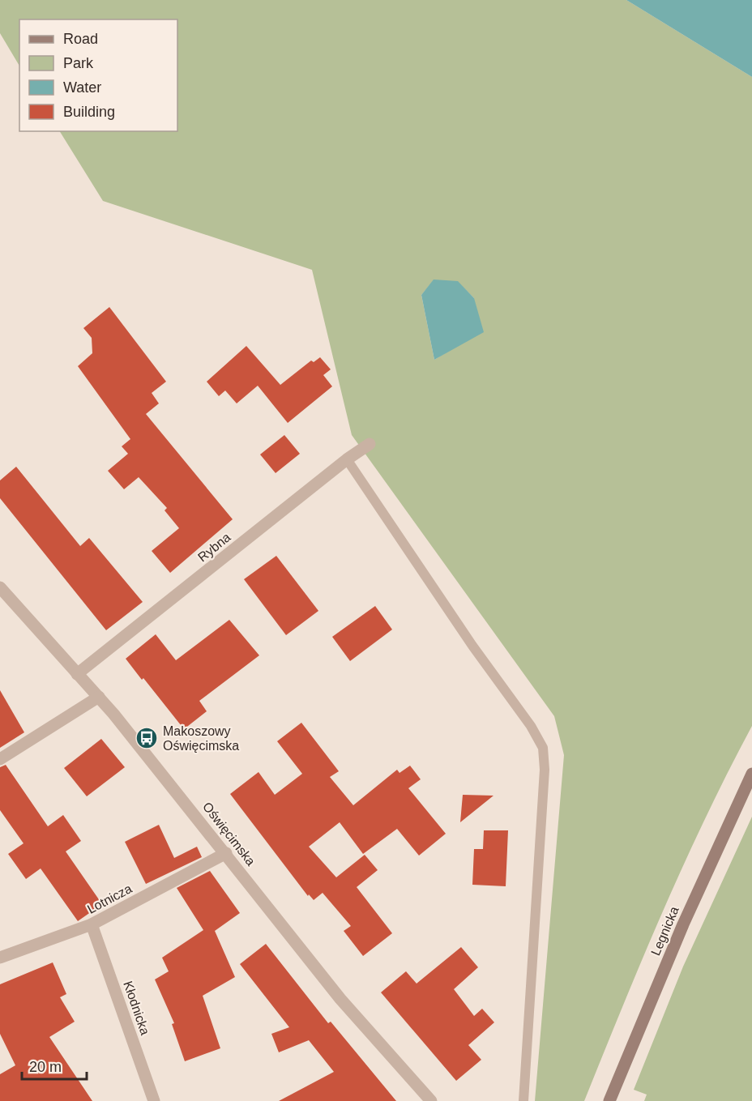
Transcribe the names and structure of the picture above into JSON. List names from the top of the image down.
{
  "streets": {
    "main road": ["Legnicka"],
    "street": [
      "Rybna",
      "Oświęcimska",
      "Lotnicza",
      "Kłodnicka"
    ]
  },
  "crossings": [
    ["Rybna", "Oświęcimska"],
    ["Oświęcimska", "Lotnicza"],
    ["Lotnicza", "Kłodnicka"]
  ],
  "places": {
    "bus stop": ["Makoszowy Oświęcimska"]
  },
  "legend": [
    "Road",
    "Park",
    "Water",
    "Building"
  ],
  "scale_bar": "20 m"
}
